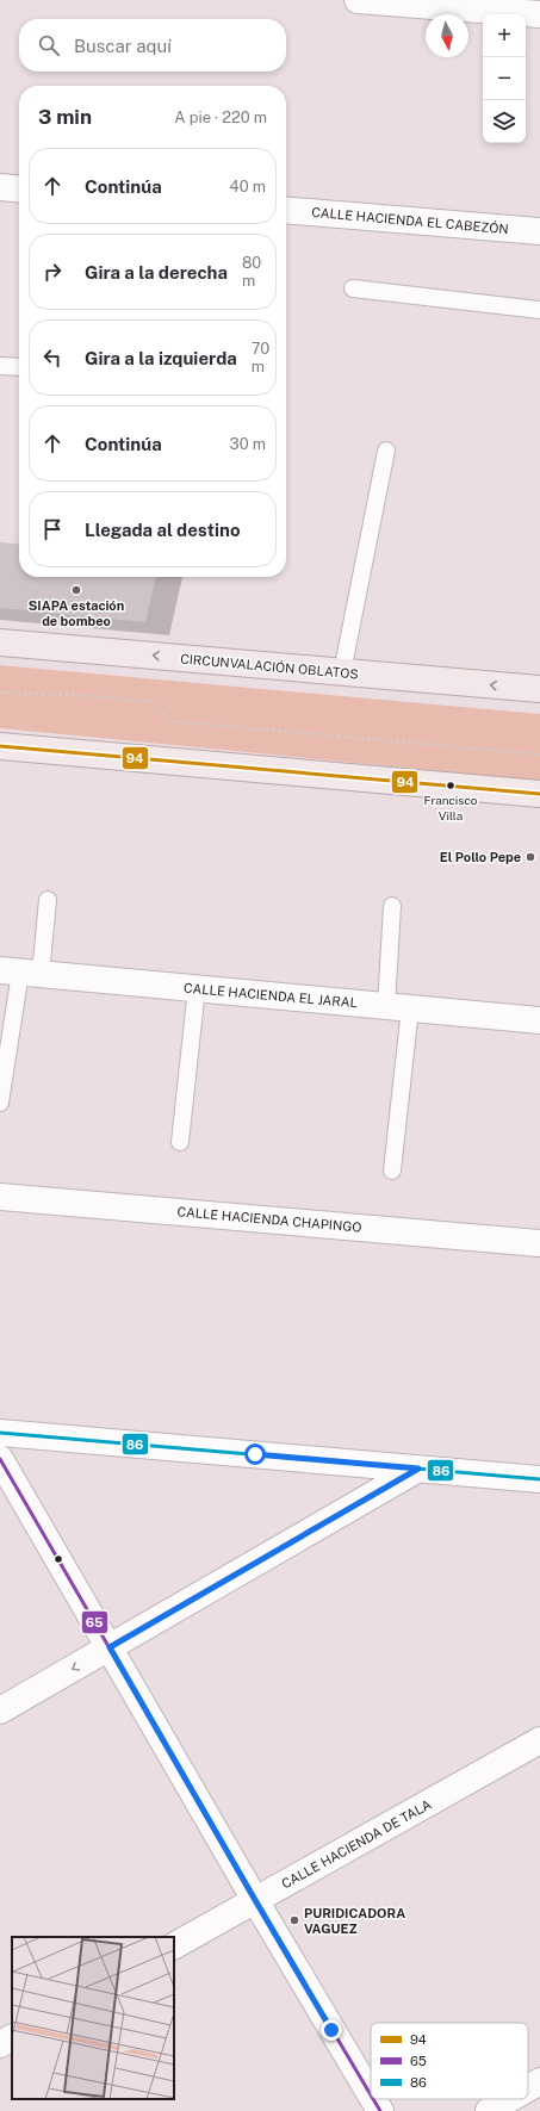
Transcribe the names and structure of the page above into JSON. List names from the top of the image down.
{
  "streets": {
    "main road": ["CIRCUNVALACIÓN OBLATOS"],
    "street": [
      "CALLE HACIENDA EL CABEZÓN",
      "CALLE HACIENDA EL JARAL",
      "CALLE HACIENDA CHAPINGO",
      "CALLE HACIENDA DE TALA"
    ]
  },
  "places": [
    "SIAPA estación de bombeo",
    "Francisco Villa",
    "El Pollo Pepe",
    "PURIDICADORA VAGUEZ"
  ],
  "lines": ["transit line 94", "transit line 86", "transit line 65"],
  "legend": ["94", "65", "86"],
  "north": "bottom",
  "page": {
    "map_buttons": ["+", "−"],
    "search": "Buscar aquí",
    "heading": ["3 min", "A pie · 220 m"],
    "list": [
      ["Continúa", "40 m"],
      ["Gira a la derecha", "80 m"],
      ["Gira a la izquierda", "70 m"],
      ["Continúa", "30 m"],
      "Llegada al destino"
    ]
  }
}
